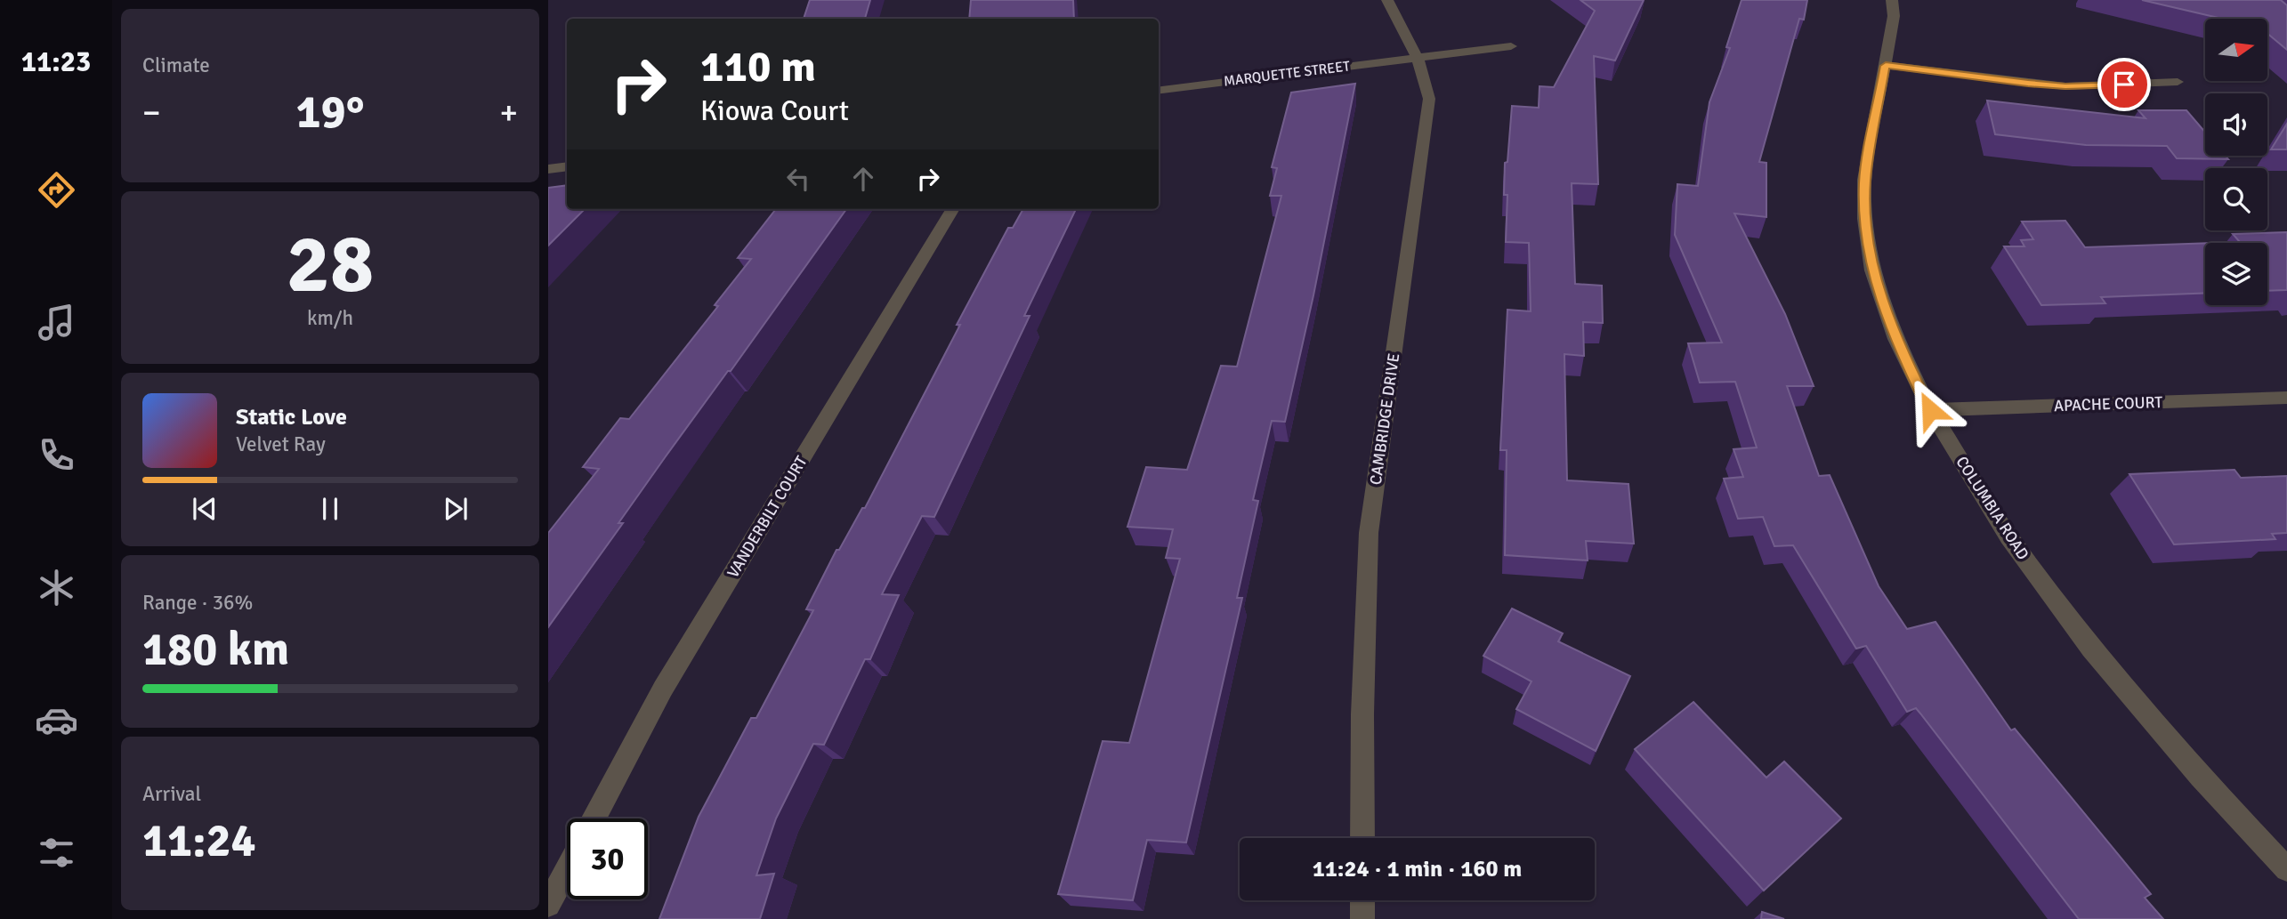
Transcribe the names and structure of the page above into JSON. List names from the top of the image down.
{
  "streets": {
    "street": [
      "MARQUETTE STREET",
      "APACHE COURT",
      "CAMBRIDGE DRIVE",
      "COLUMBIA ROAD",
      "VANDERBILT COURT"
    ]
  },
  "crossings": [
    ["MARQUETTE STREET", "CAMBRIDGE DRIVE"],
    ["APACHE COURT", "COLUMBIA ROAD"]
  ],
  "north": "right",
  "page": {
    "tabs": "11:23",
    "tile": [
      "Climate",
      ["28", "km/h"],
      ["Range · 36%", "180 km"],
      ["Arrival", "11:24"]
    ],
    "turn": ["110 m", "Kiowa Court"],
    "heat": ["−", "19°", "+"],
    "song": ["Static Love", "Velvet Ray"],
    "limit": "30",
    "trip": "11:24 · 1 min · 160 m"
  }
}
